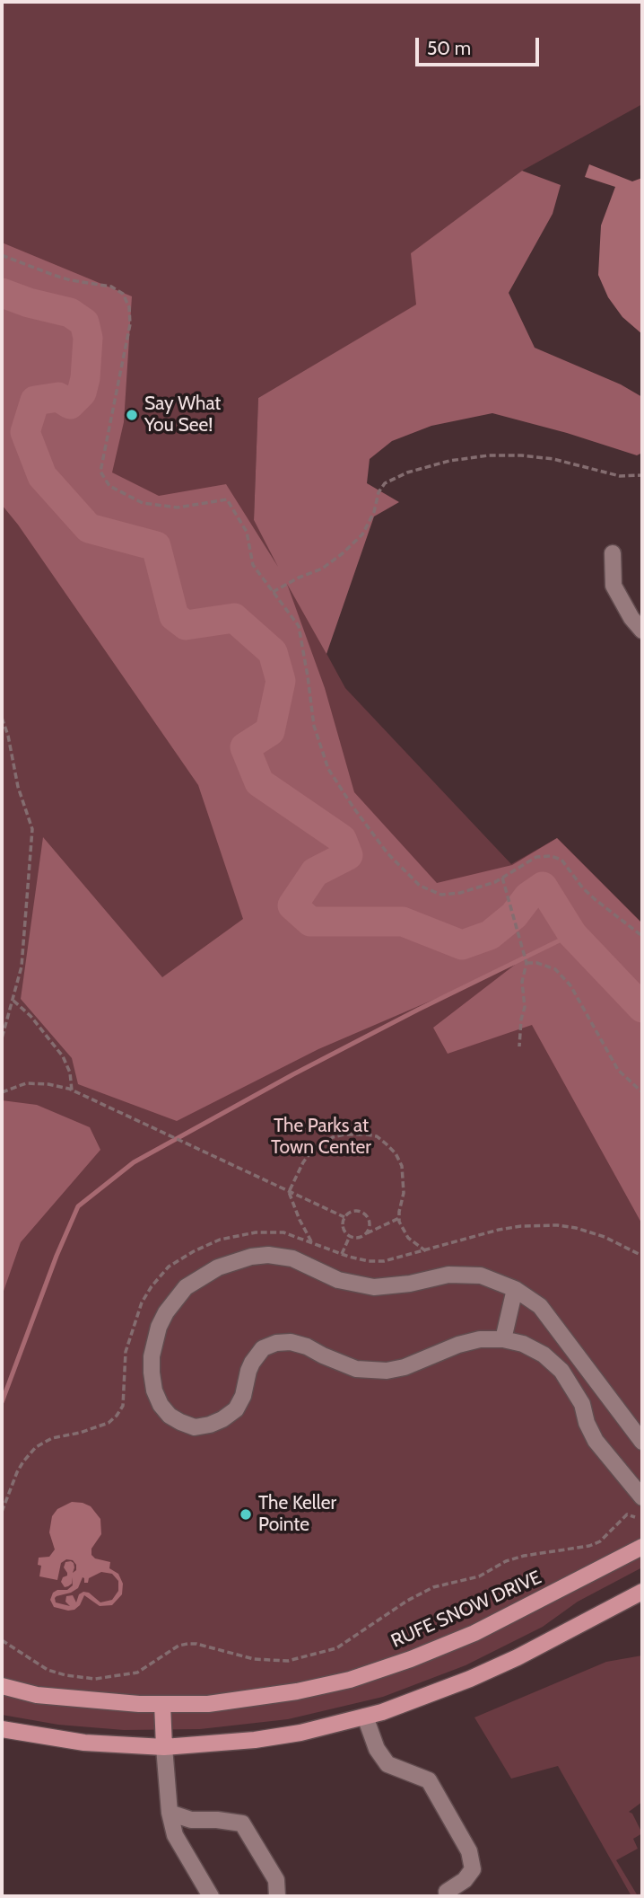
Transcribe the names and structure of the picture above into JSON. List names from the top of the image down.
{
  "streets": {
    "main road": ["RUFE SNOW DRIVE"]
  },
  "parks": ["The Parks at Town Center"],
  "places": ["Say What You See!", "The Keller Pointe"],
  "scale_bar": "50 m"
}
